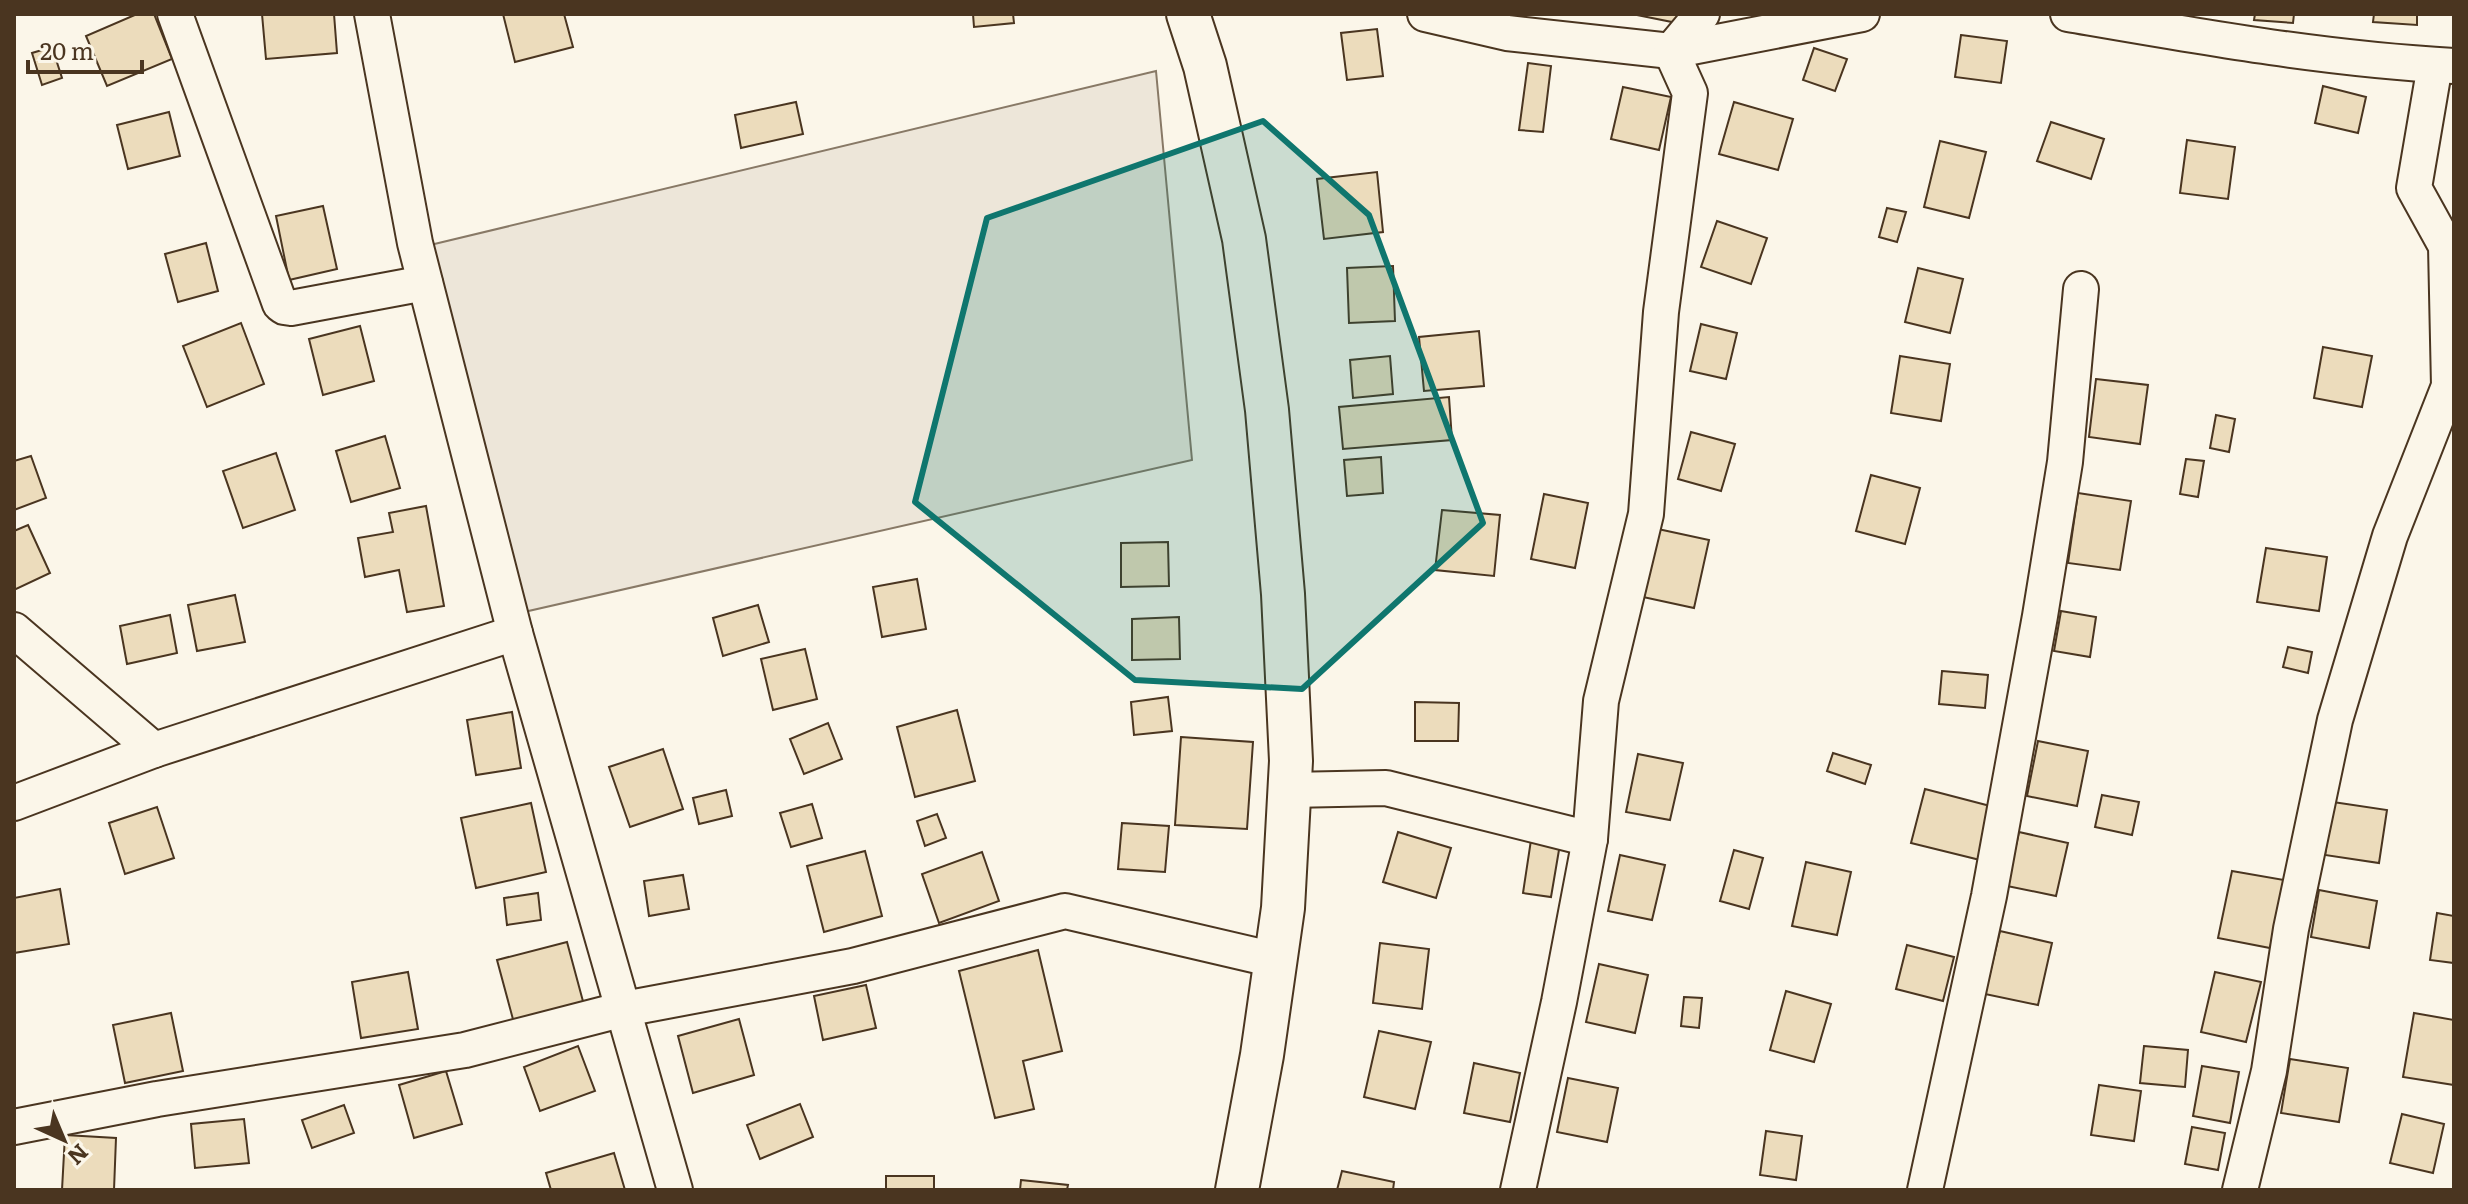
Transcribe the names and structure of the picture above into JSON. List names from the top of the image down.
{
  "scale_bar": "20 m",
  "north": "bottom right"
}
